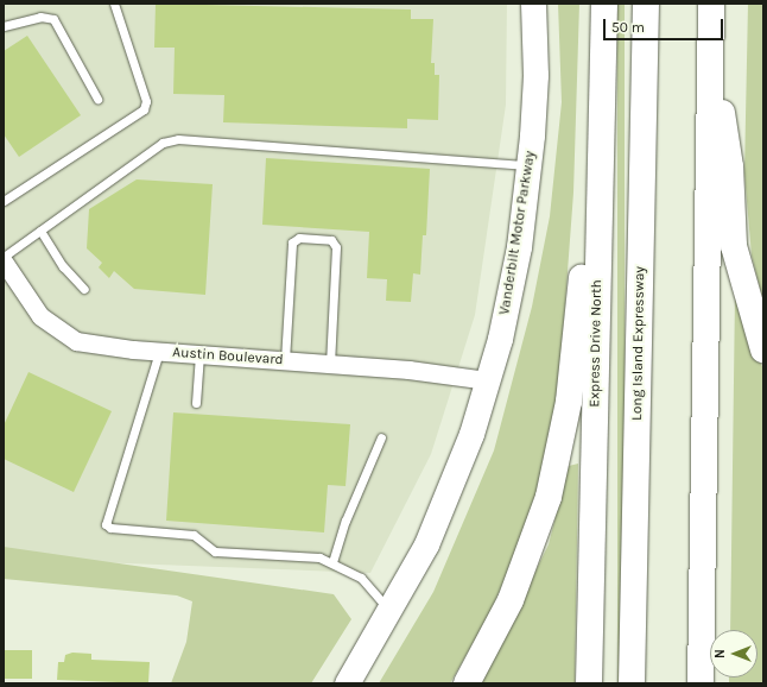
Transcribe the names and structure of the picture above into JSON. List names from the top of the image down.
{
  "streets": {
    "highway": ["Express Drive North", "Long Island Expressway"],
    "main road": ["Vanderbilt Motor Parkway"],
    "street": ["Austin Boulevard"]
  },
  "crossings": [
    ["Vanderbilt Motor Parkway", "Austin Boulevard"]
  ],
  "scale_bar": "50 m",
  "north": "left"
}
